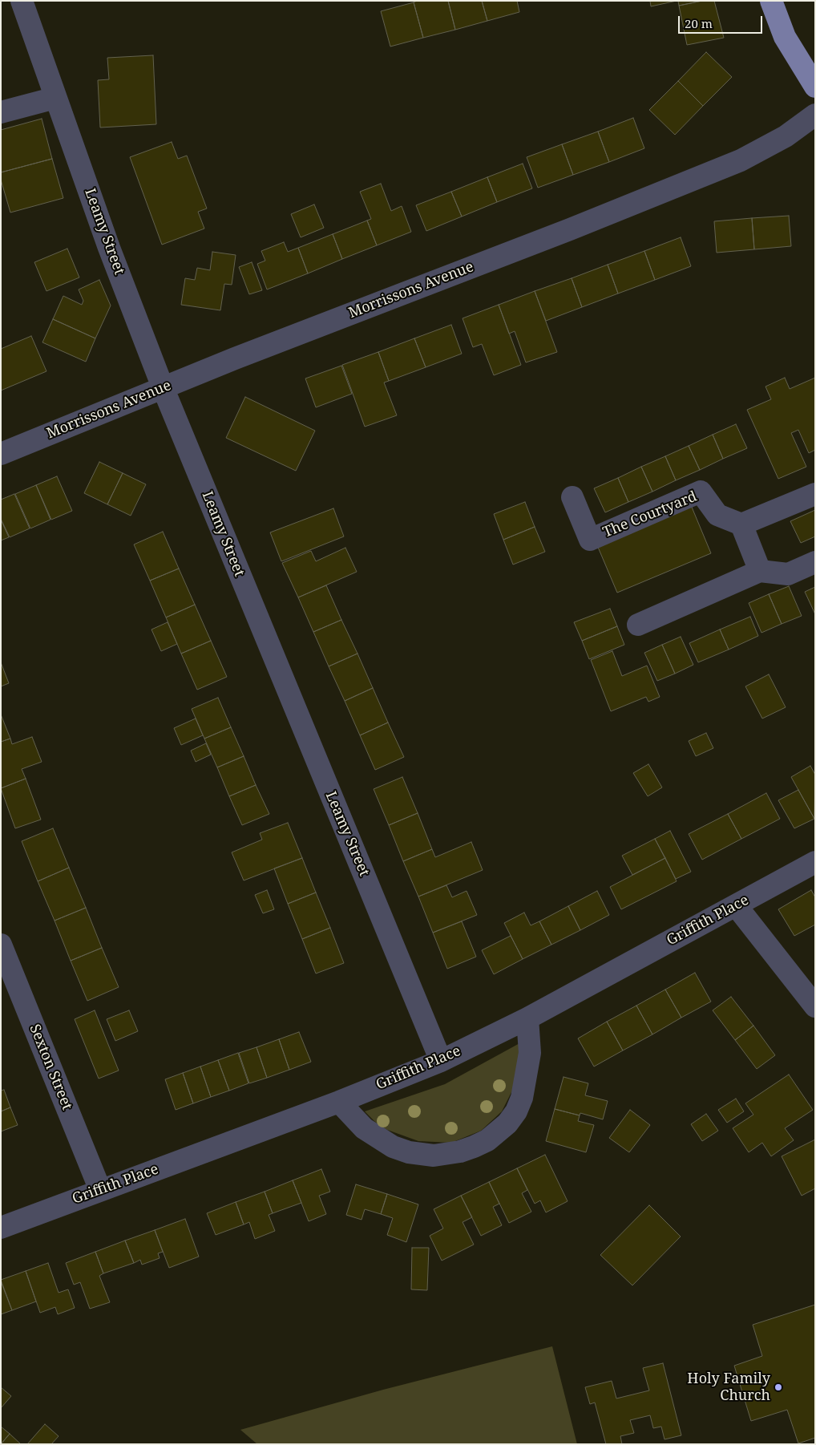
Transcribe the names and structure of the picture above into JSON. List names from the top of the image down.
{
  "streets": {
    "street": [
      "Leamy Street",
      "Morrissons Avenue",
      "The Courtyard",
      "Griffith Place",
      "Sexton Street"
    ]
  },
  "crossings": [
    ["Leamy Street", "Morrissons Avenue"],
    ["Leamy Street", "Griffith Place"],
    ["Griffith Place", "Sexton Street"]
  ],
  "places": ["Holy Family Church"],
  "scale_bar": "20 m"
}
